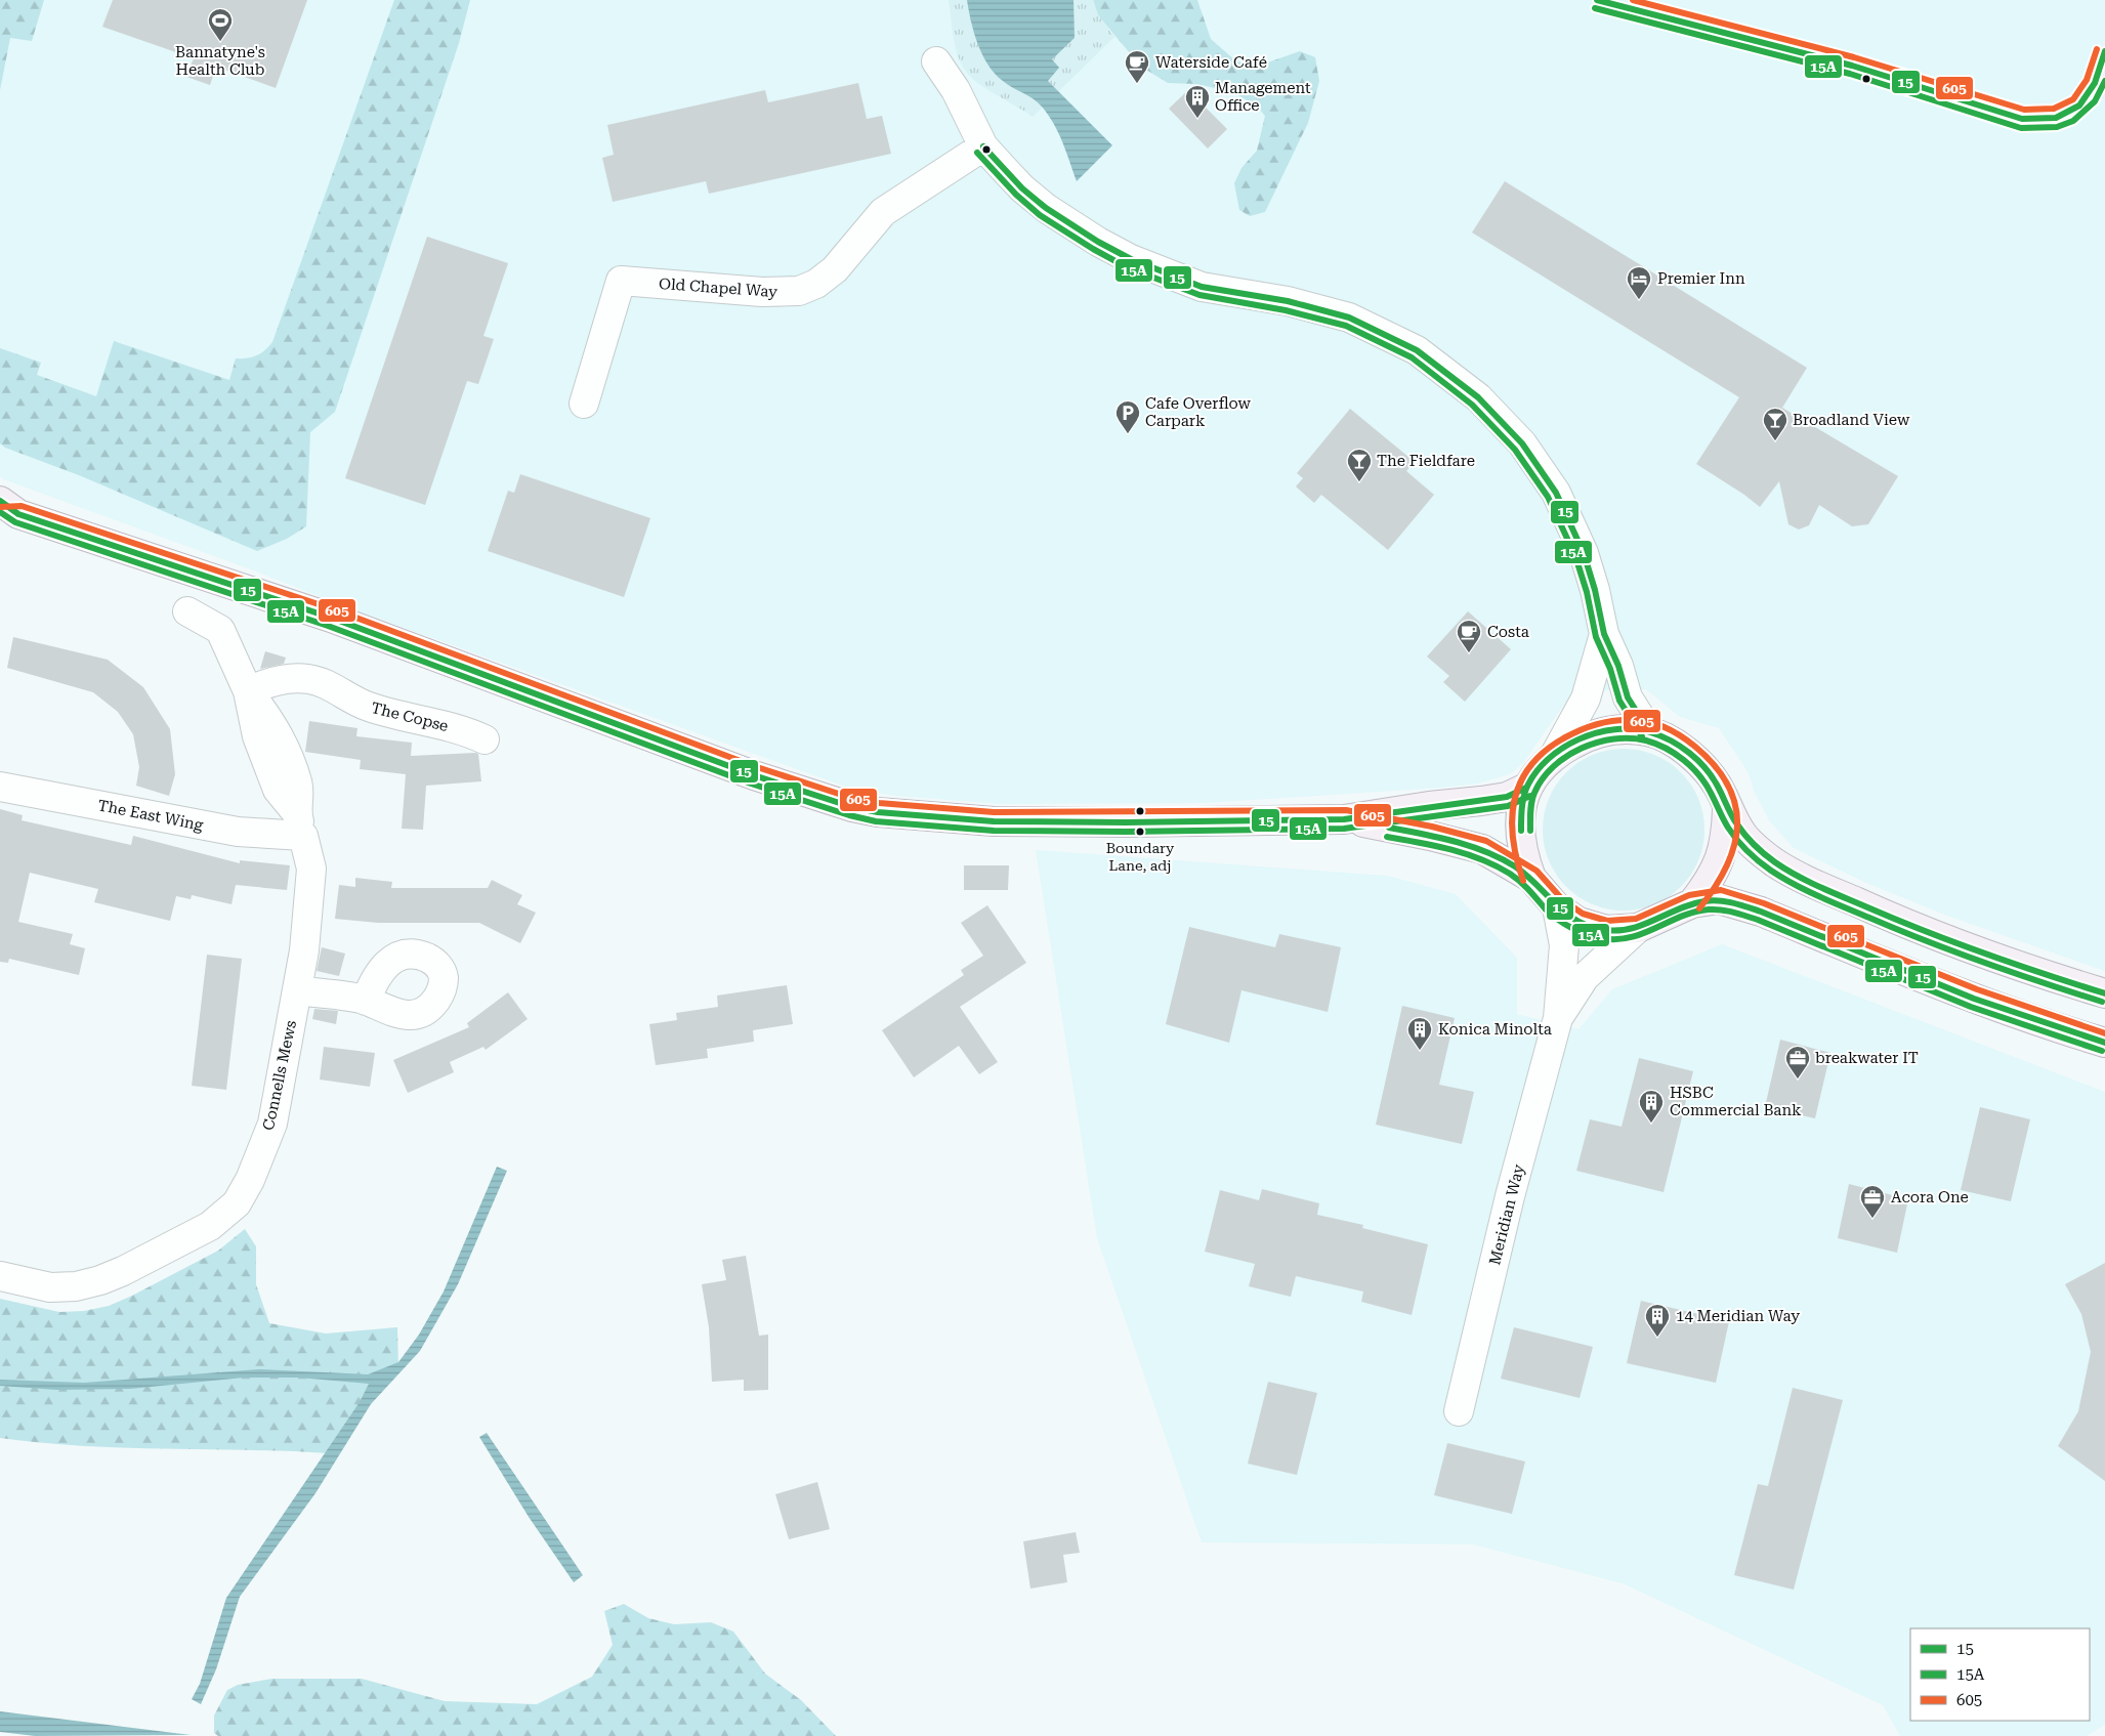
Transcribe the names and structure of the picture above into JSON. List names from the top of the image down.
{
  "streets": {
    "street": [
      "Old Chapel Way",
      "The Copse",
      "The East Wing",
      "Connells Mews",
      "Meridian Way"
    ]
  },
  "crossings": [
    ["The East Wing", "Connells Mews"]
  ],
  "places": {
    "sports": ["Bannatyne's Health Club"],
    "cafe": ["Waterside Café", "Costa"],
    "building": [
      "Management Office",
      "Konica Minolta",
      "HSBC Commercial Bank",
      "14 Meridian Way"
    ],
    "hotel": ["Premier Inn"],
    "parking": ["Cafe Overflow Carpark"],
    "bar": ["Broadland View", "The Fieldfare"],
    "other": ["Boundary Lane, adj"],
    "office": ["breakwater IT", "Acora One"]
  },
  "lines": ["transit line 15", "transit line 605", "transit line 15A"],
  "legend": ["15", "15A", "605"]
}
